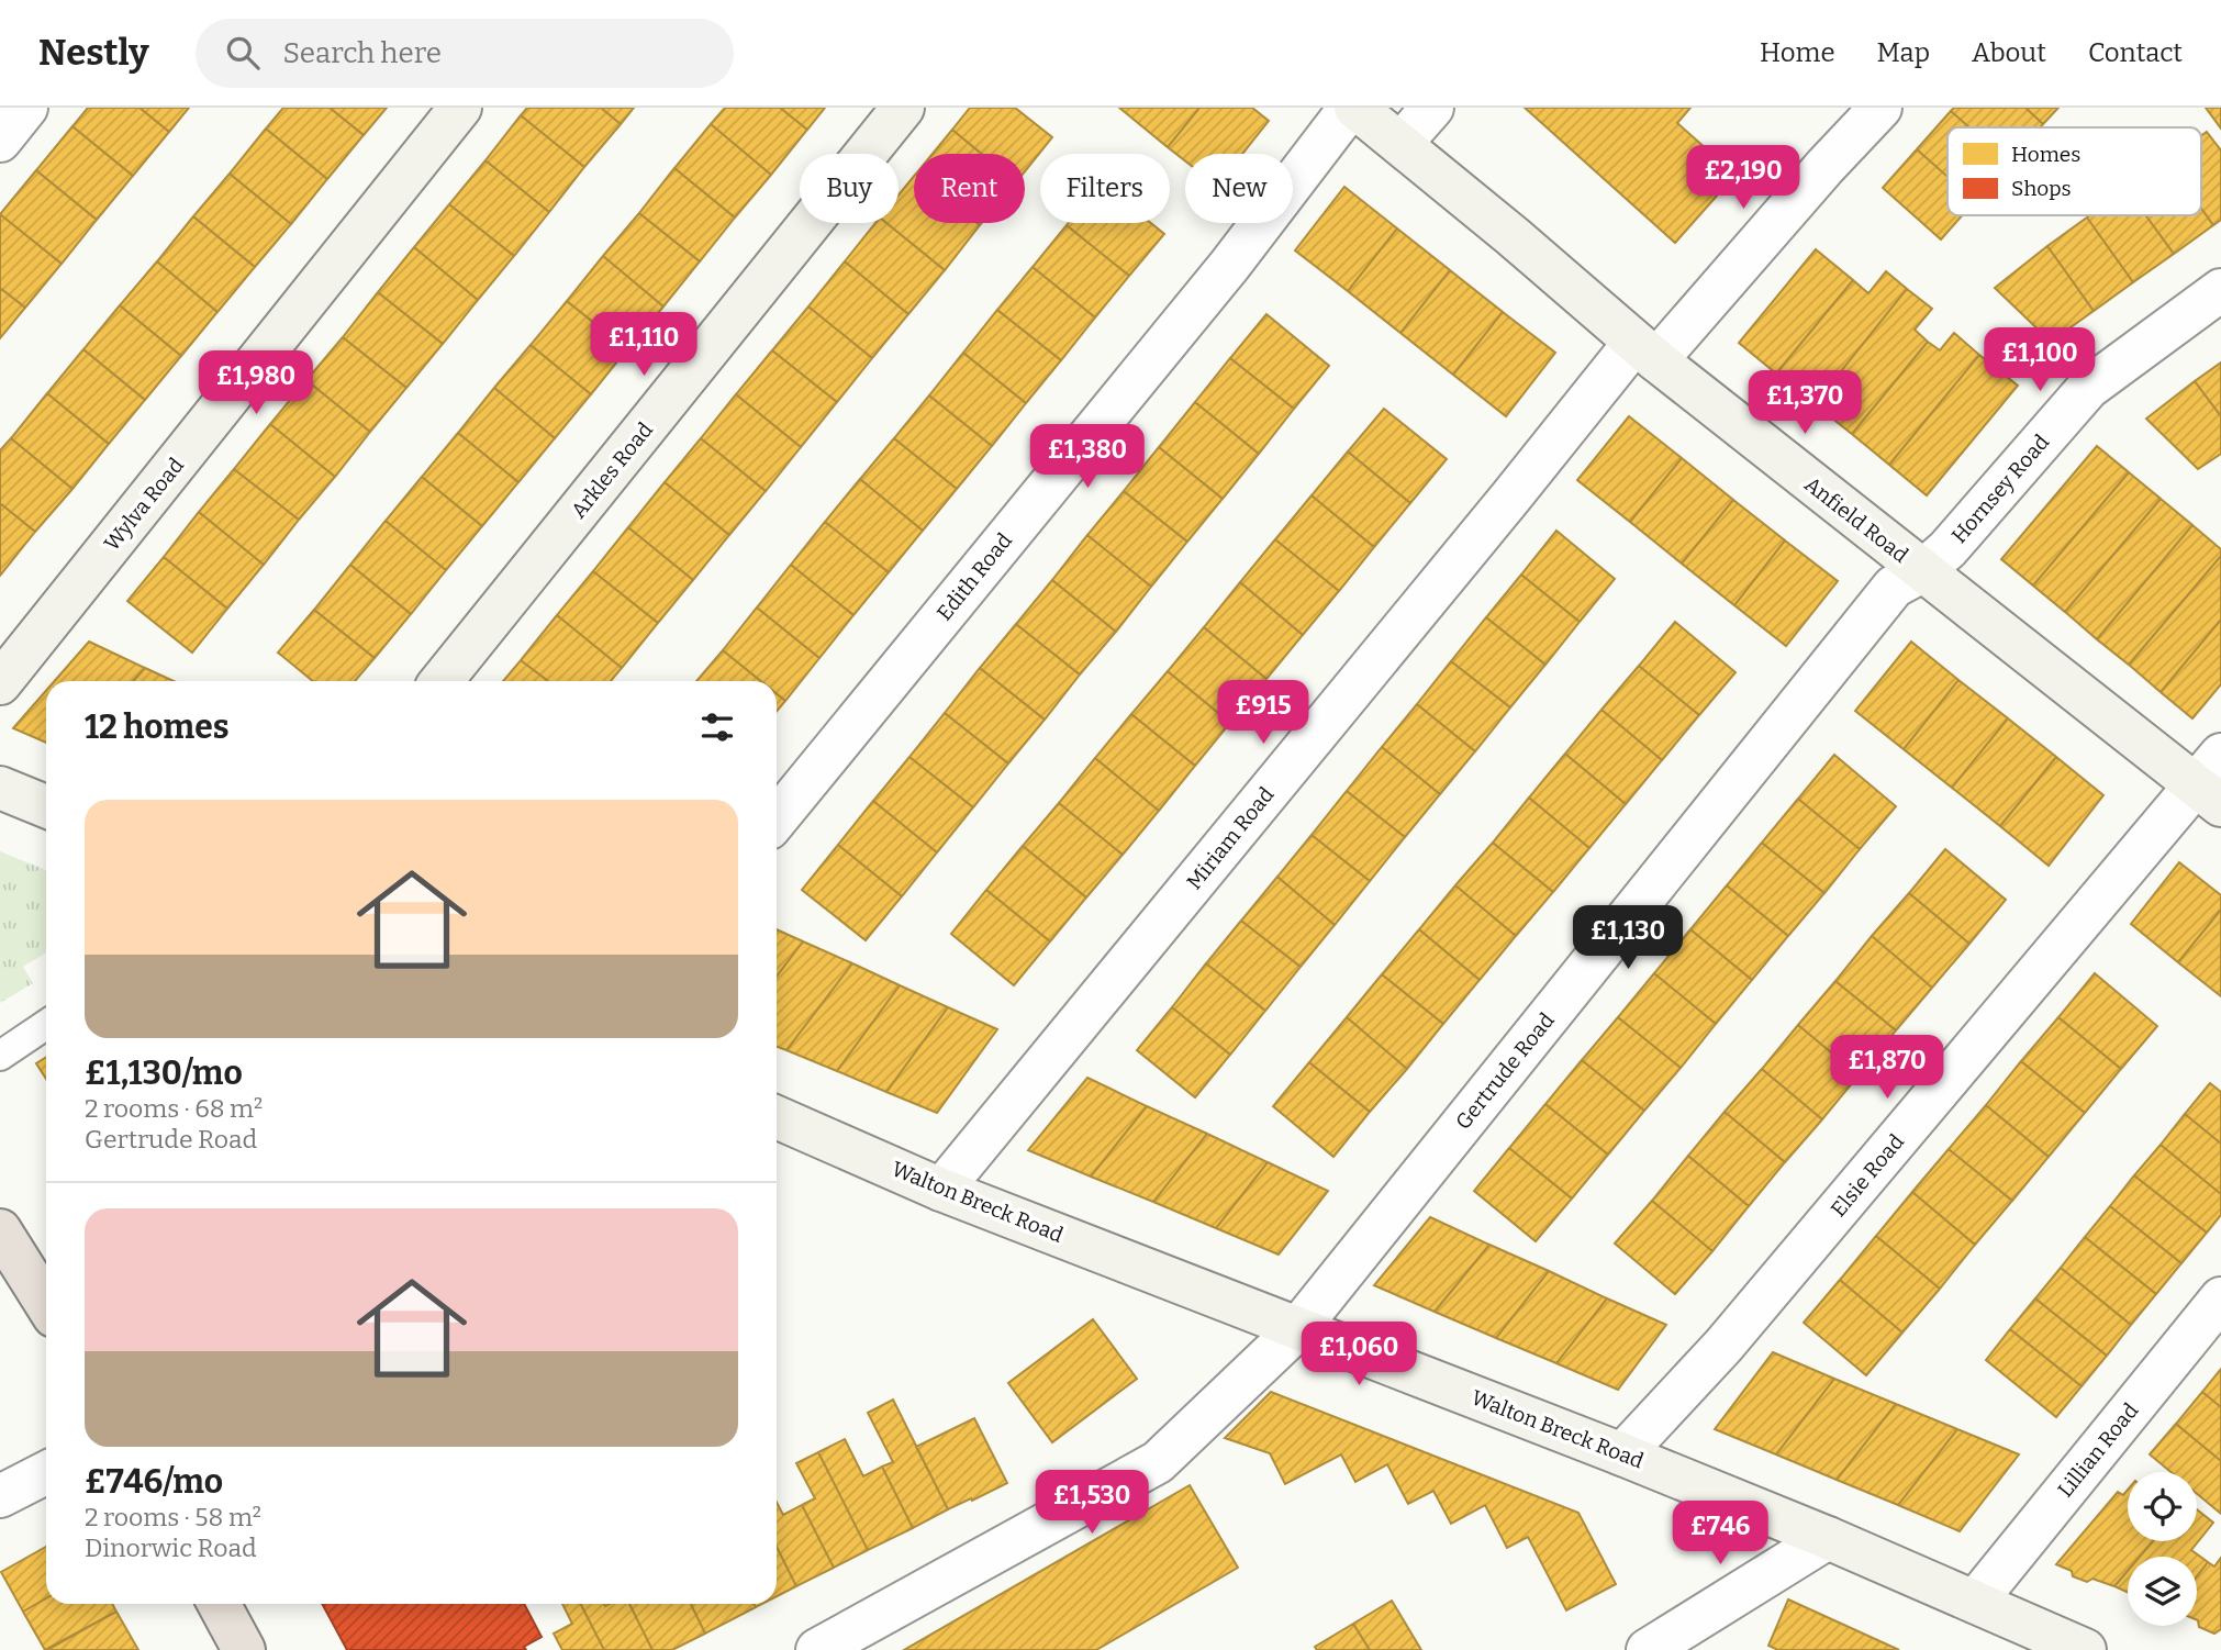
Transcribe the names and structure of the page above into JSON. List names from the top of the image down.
{
  "streets": {
    "street": [
      "Arkles Road",
      "Hornsey Road",
      "Wylva Road",
      "Anfield Road",
      "Edith Road",
      "Miriam Road",
      "Gertrude Road",
      "Elsie Road",
      "Walton Breck Road",
      "Lillian Road"
    ]
  },
  "crossings": [
    ["Hornsey Road", "Anfield Road"],
    ["Hornsey Road", "Gertrude Road"],
    ["Anfield Road", "Edith Road"],
    ["Anfield Road", "Miriam Road"],
    ["Anfield Road", "Gertrude Road"],
    ["Anfield Road", "Elsie Road"],
    ["Miriam Road", "Walton Breck Road"],
    ["Gertrude Road", "Walton Breck Road"],
    ["Elsie Road", "Walton Breck Road"],
    ["Walton Breck Road", "Lillian Road"]
  ],
  "legend": ["Homes", "Shops"],
  "page": {
    "header": "Nestly",
    "search": "Search here",
    "nav": [
      "Home",
      "Map",
      "About",
      "Contact"
    ],
    "price": [
      "£2,190",
      "£1,110",
      "£1,100",
      "£1,980",
      "£1,370",
      "£1,380",
      "£915",
      "£1,130",
      "£1,870",
      "£1,060",
      "£1,530",
      "£746"
    ],
    "chip": [
      "Buy",
      "Rent",
      "Filters",
      "New"
    ],
    "heading": "12 homes",
    "list": [
      {
        "name": "£1,130/mo",
        "note": "2 rooms · 68 m² · Gertrude Road"
      },
      {
        "name": "£746/mo",
        "note": "2 rooms · 58 m² · Dinorwic Road"
      }
    ]
  }
}
